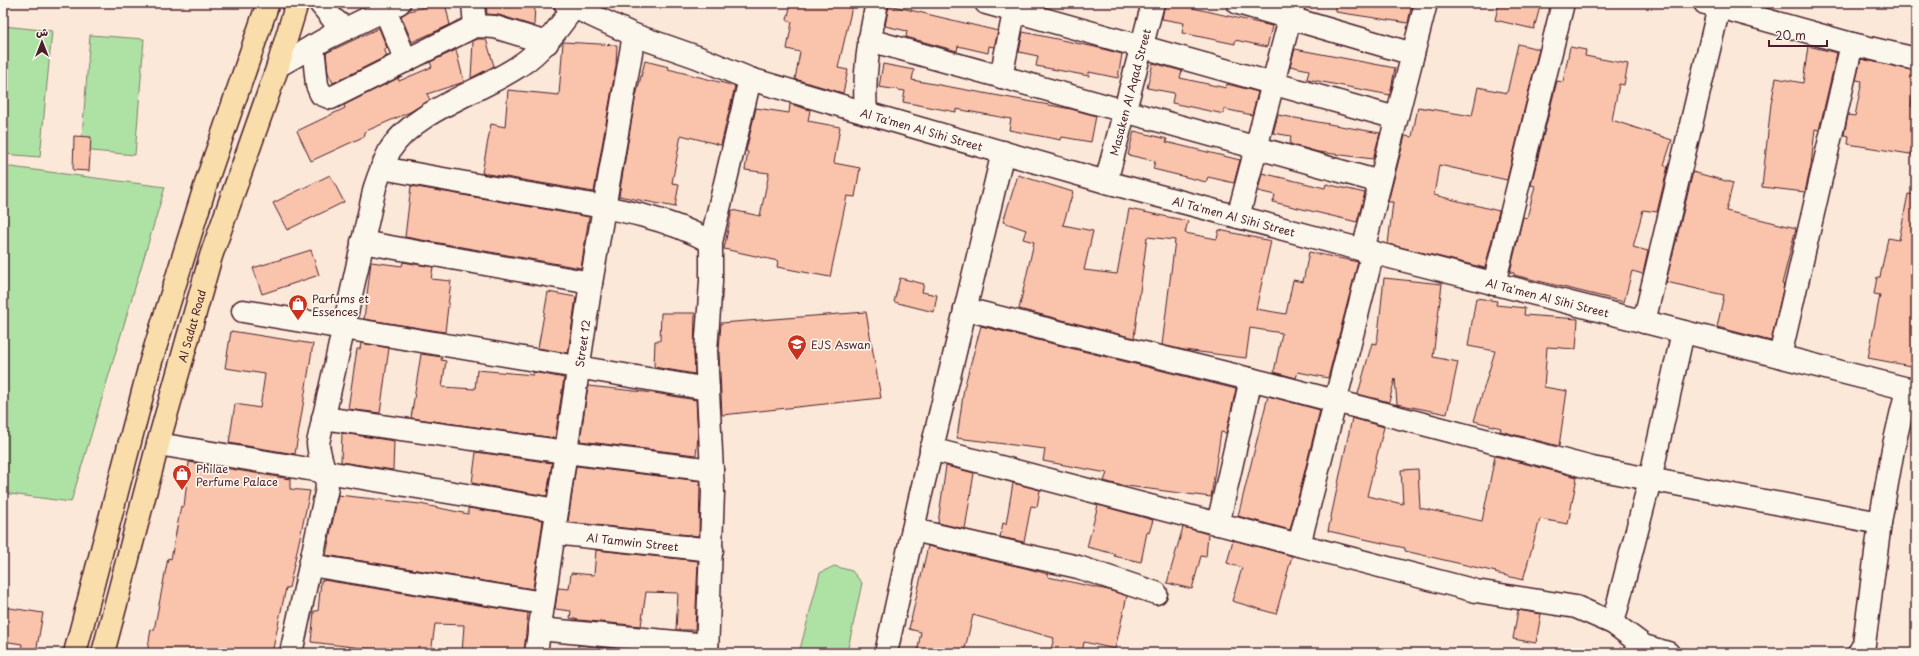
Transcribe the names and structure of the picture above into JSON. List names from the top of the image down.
{
  "streets": {
    "main road": ["Al Sadat Road"],
    "street": [
      "Masaken Al Aqad Street",
      "Al Ta'men Al Sihi Street",
      "Street 12",
      "Al Tamwin Street"
    ]
  },
  "crossings": [
    ["Masaken Al Aqad Street", "Al Ta'men Al Sihi Street"],
    ["Al Ta'men Al Sihi Street", "Street 12"],
    ["Street 12", "Al Tamwin Street"]
  ],
  "places": {
    "shop": ["Parfums et Essences", "Philae Perfume Palace"],
    "school or university": ["EJS Aswan"]
  },
  "scale_bar": "20 m",
  "north": "top"
}
